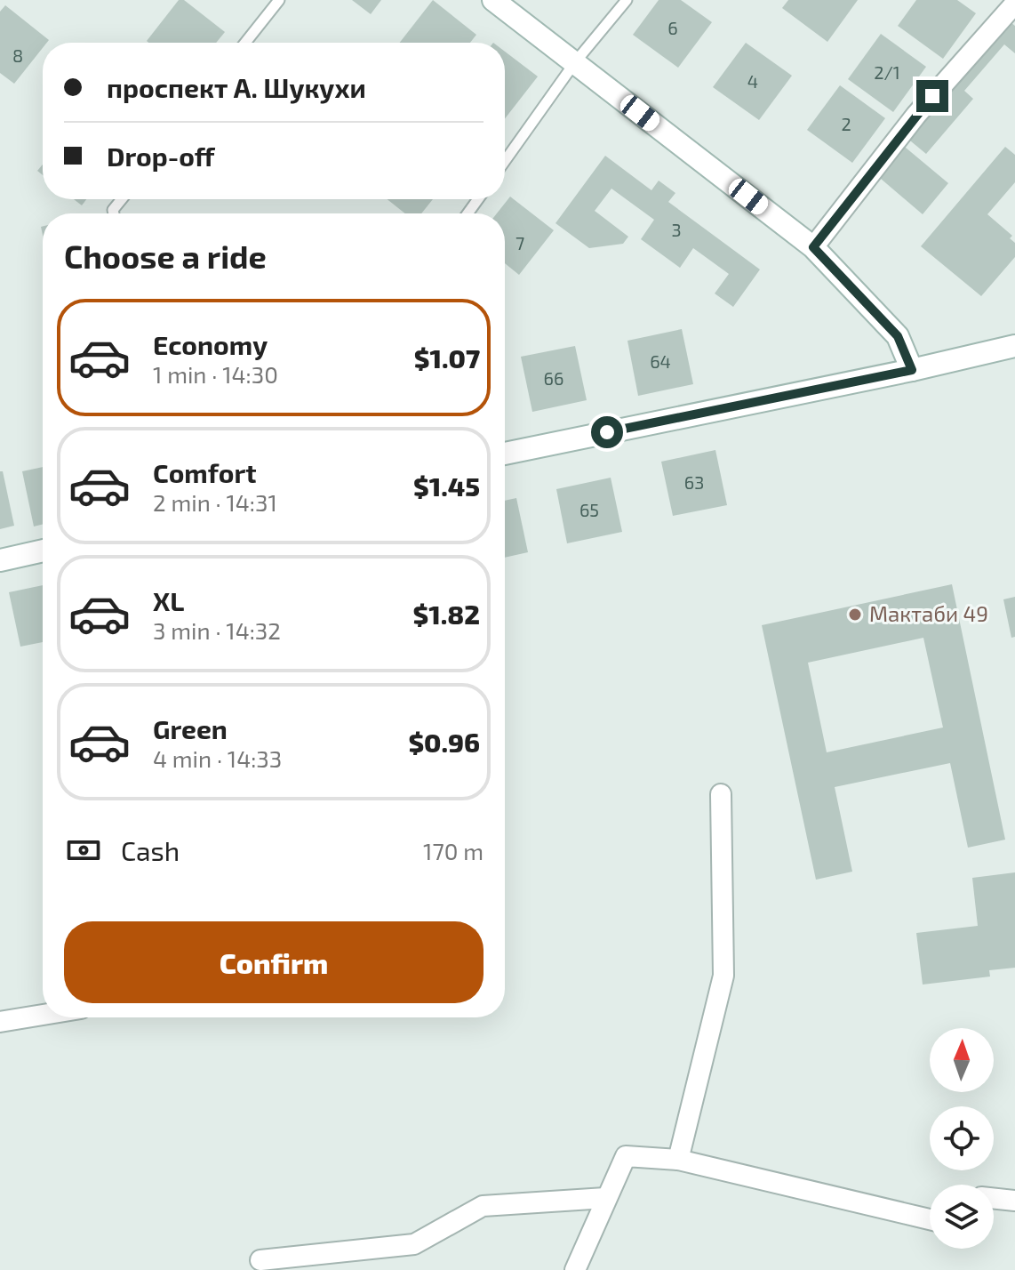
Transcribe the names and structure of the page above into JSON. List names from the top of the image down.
{
  "places": ["Мактаби 49"],
  "house_numbers": [
    "6",
    "8",
    "2/1",
    "4",
    "2",
    "3",
    "7",
    "64",
    "66",
    "63",
    "65"
  ],
  "north": "top",
  "page": {
    "banner": ["проспект А. Шукухи", "Drop-off"],
    "heading": "Choose a ride",
    "list": [
      {
        "name": "Economy",
        "note": "1 min · 14:30",
        "value": "$1.07"
      },
      {
        "name": "Comfort",
        "note": "2 min · 14:31",
        "value": "$1.45"
      },
      {
        "name": "XL",
        "note": "3 min · 14:32",
        "value": "$1.82"
      },
      {
        "name": "Green",
        "note": "4 min · 14:33",
        "value": "$0.96"
      }
    ],
    "pay": ["Cash", "170 m"],
    "buttons": "Confirm"
  }
}
